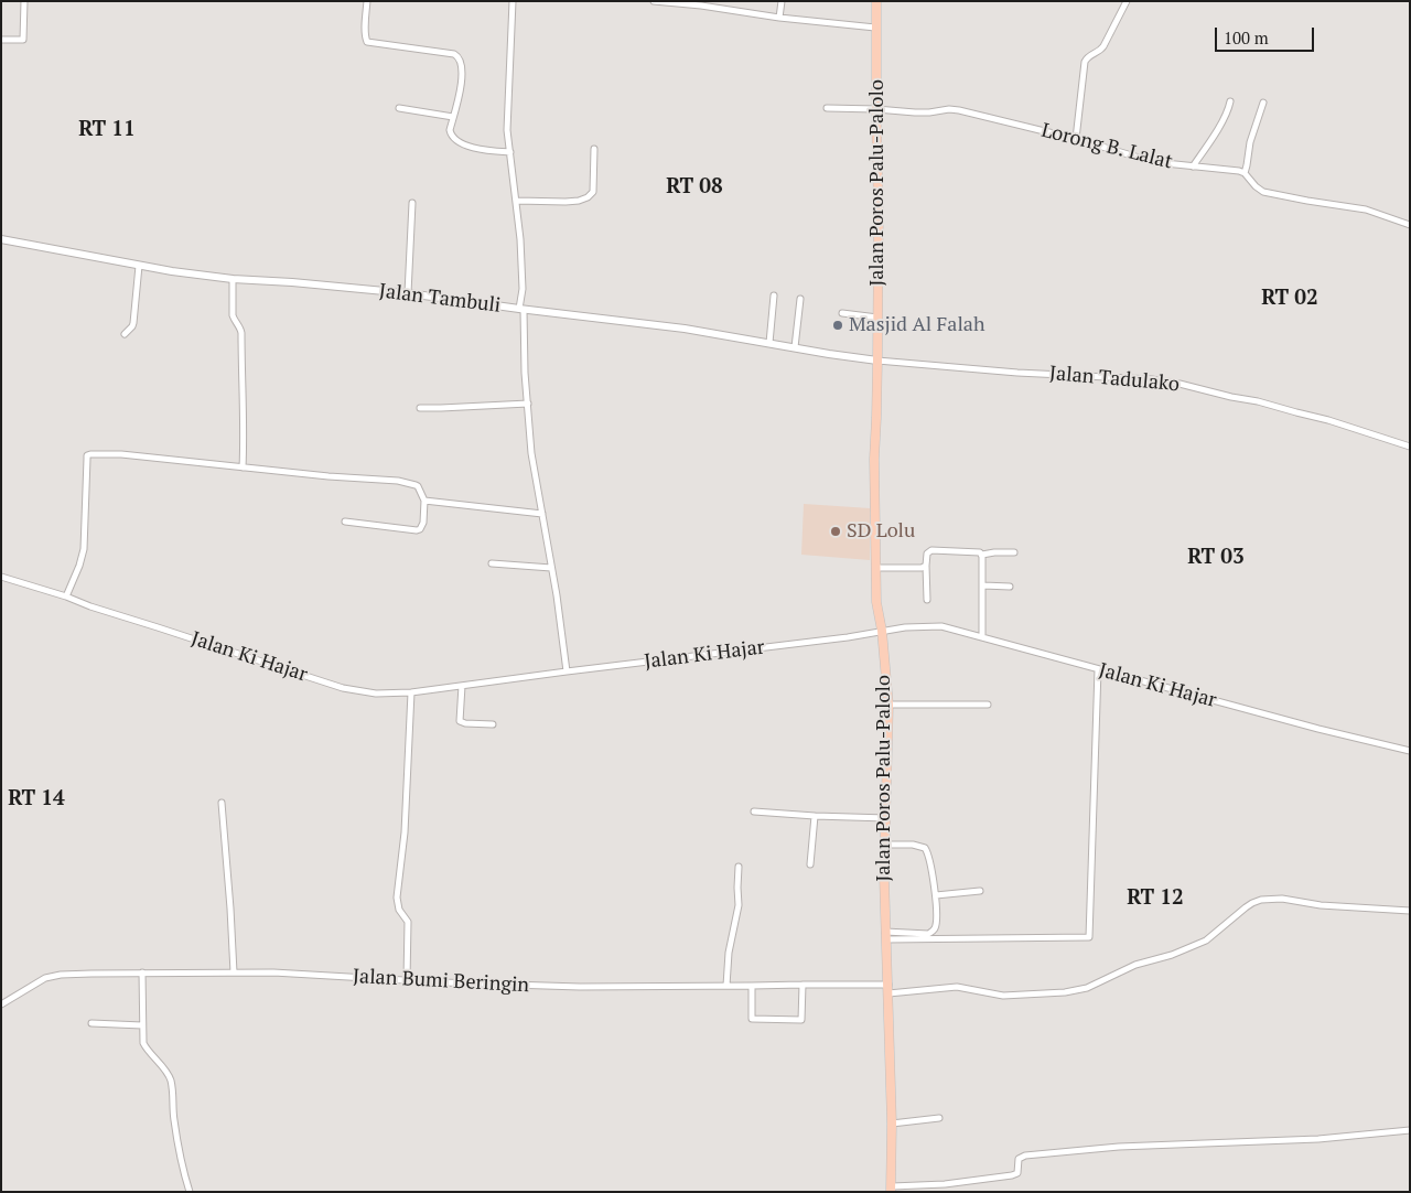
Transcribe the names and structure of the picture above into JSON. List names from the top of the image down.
{
  "streets": {
    "main road": ["Jalan Poros Palu-Palolo"],
    "street": [
      "Lorong B. Lalat",
      "Jalan Tambuli",
      "Jalan Tadulako",
      "Jalan Ki Hajar",
      "Jalan Bumi Beringin"
    ]
  },
  "crossings": [
    ["Lorong B. Lalat", "Jalan Poros Palu-Palolo"],
    ["Jalan Poros Palu-Palolo", "Jalan Tambuli"],
    ["Jalan Poros Palu-Palolo", "Jalan Tadulako"],
    ["Jalan Poros Palu-Palolo", "Jalan Ki Hajar"],
    ["Jalan Poros Palu-Palolo", "Jalan Bumi Beringin"],
    ["Jalan Tambuli", "Jalan Tadulako"]
  ],
  "districts": [
    "RT 11",
    "RT 08",
    "RT 02",
    "RT 03",
    "RT 14",
    "RT 12"
  ],
  "places": ["Masjid Al Falah", "SD Lolu"],
  "scale_bar": "100 m"
}
